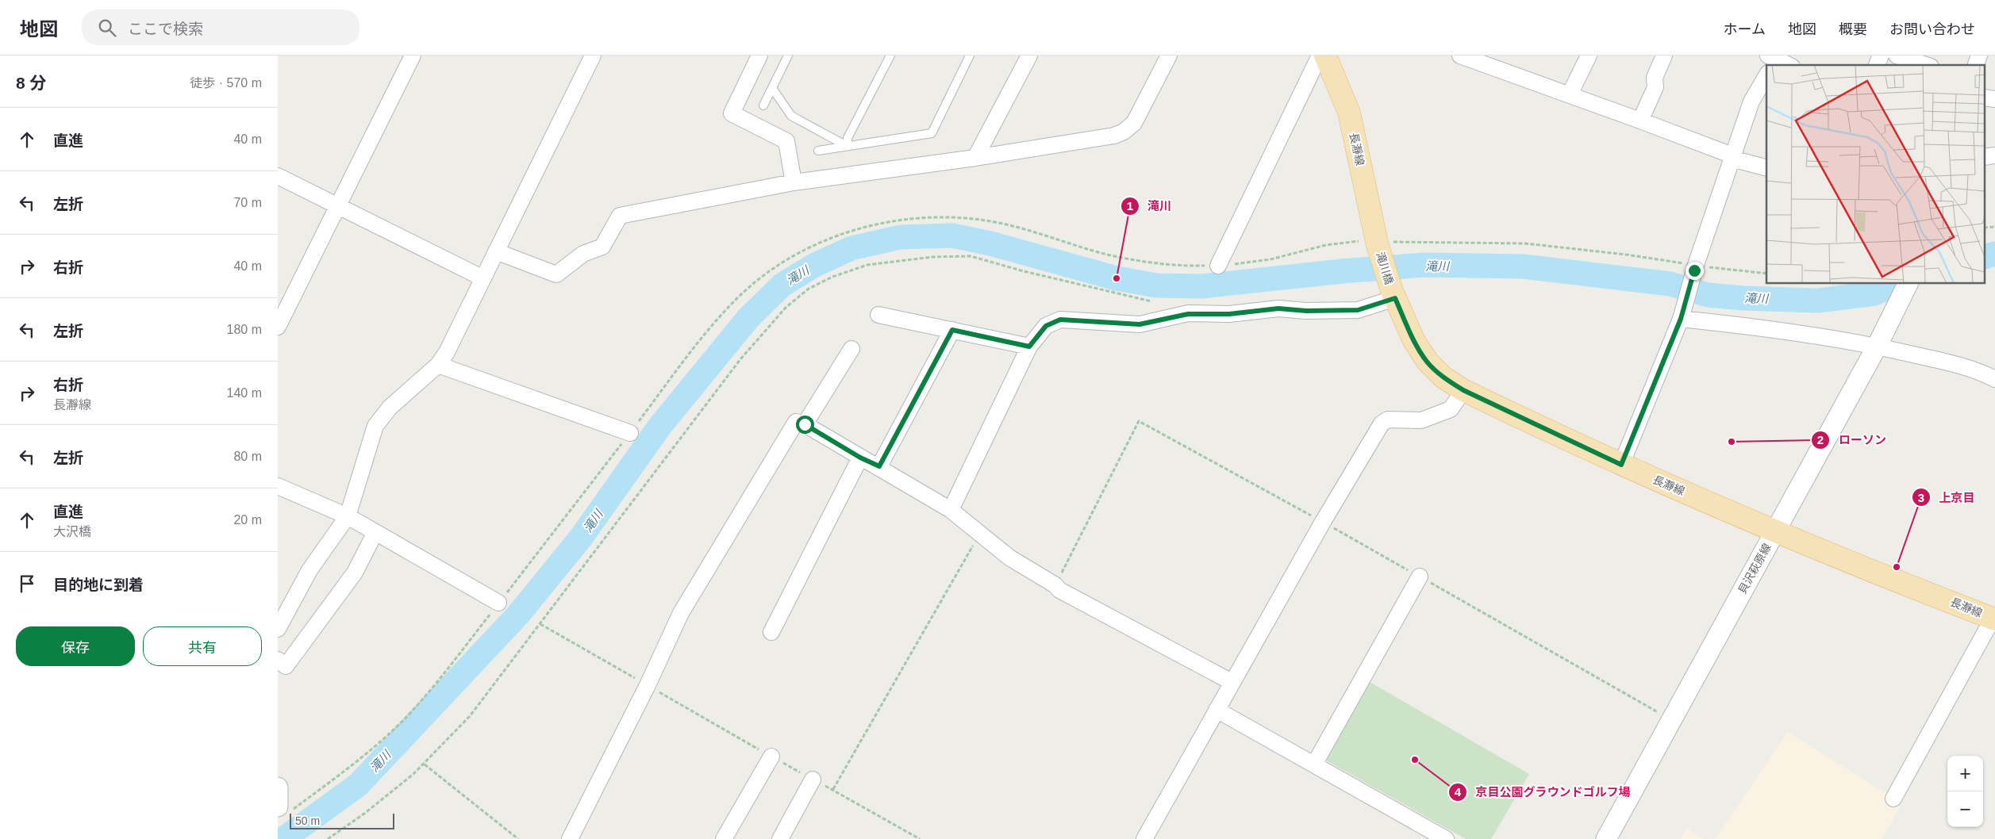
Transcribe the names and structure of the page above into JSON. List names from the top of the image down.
{
  "streets": {
    "main road": ["長瀞線", "滝川橋"],
    "street": ["貝沢萩原線"]
  },
  "crossings": [
    ["長瀞線", "滝川橋"],
    ["長瀞線", "貝沢萩原線"]
  ],
  "water": ["滝川"],
  "places": [
    "滝川",
    "ローソン",
    "上京目",
    "京目公園グラウンドゴルフ場"
  ],
  "scale_bar": "50 m",
  "page": {
    "header": "地図",
    "search": "ここで検索",
    "nav": [
      "ホーム",
      "地図",
      "概要",
      "お問い合わせ"
    ],
    "heading": ["8 分", "徒歩 · 570 m"],
    "list": [
      ["直進", "40 m"],
      ["左折", "70 m"],
      ["右折", "40 m"],
      ["左折", "180 m"],
      ["右折", "長瀞線", "140 m"],
      ["左折", "80 m"],
      ["直進", "大沢橋", "20 m"],
      "目的地に到着"
    ],
    "buttons": ["保存", "共有"],
    "map_buttons": ["+", "−"],
    "scale": "50 m"
  }
}
